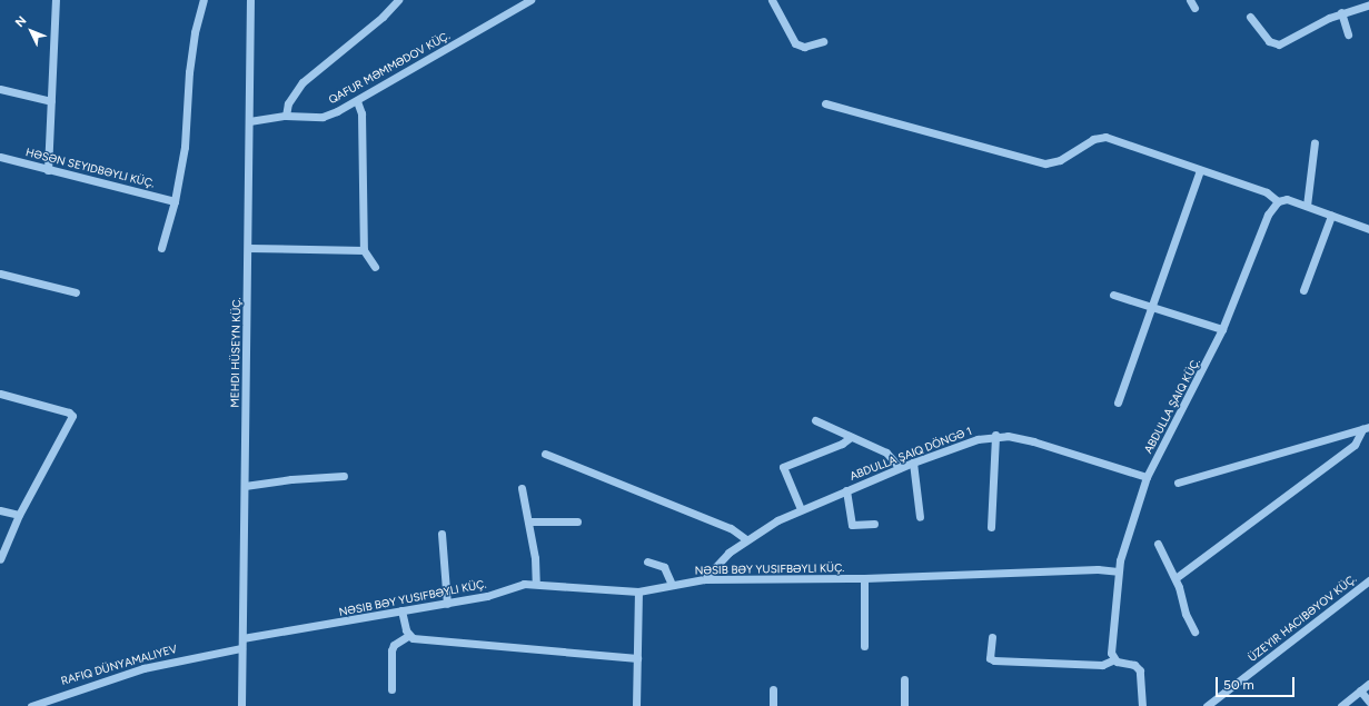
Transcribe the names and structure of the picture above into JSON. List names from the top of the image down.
{
  "streets": {
    "street": [
      "QAFUR MƏMMƏDOV KÜÇ.",
      "HƏSƏN SEYIDBƏYLI KÜÇ.",
      "MEHDI HÜSEYN KÜÇ.",
      "ABDULLA ŞAIQ KÜÇ.",
      "ABDULLA ŞAIQ DÖNGƏ 1",
      "NƏSIB BƏY YUSIFBƏYLI KÜÇ."
    ]
  },
  "crossings": [
    ["QAFUR MƏMMƏDOV KÜÇ.", "MEHDI HÜSEYN KÜÇ."],
    ["MEHDI HÜSEYN KÜÇ.", "NƏSIB BƏY YUSIFBƏYLI KÜÇ."],
    ["ABDULLA ŞAIQ KÜÇ.", "ABDULLA ŞAIQ DÖNGƏ 1"],
    ["ABDULLA ŞAIQ KÜÇ.", "NƏSIB BƏY YUSIFBƏYLI KÜÇ."],
    ["ABDULLA ŞAIQ DÖNGƏ 1", "NƏSIB BƏY YUSIFBƏYLI KÜÇ."]
  ],
  "scale_bar": "50 m",
  "north": "top left"
}
